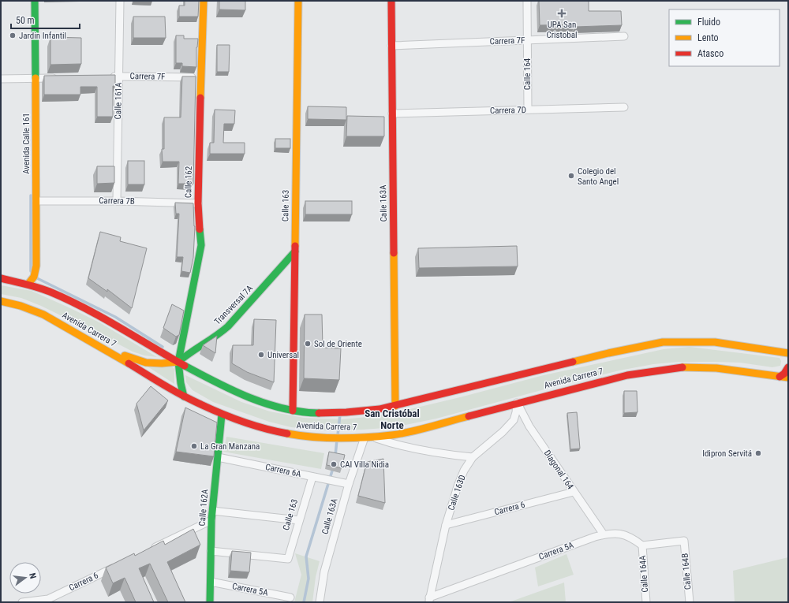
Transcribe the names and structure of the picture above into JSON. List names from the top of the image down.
{
  "streets": {
    "main road": [
      "Avenida Calle 161",
      "Calle 162",
      "Calle 163A",
      "Calle 163",
      "Transversal 7A",
      "Avenida Carrera 7",
      "Calle 162A"
    ],
    "street": [
      "Carrera 7F",
      "Calle 164",
      "Calle 161A",
      "Carrera 7D",
      "Carrera 7B",
      "Diagonal 164",
      "Carrera 6A",
      "Calle 163D",
      "Carrera 6",
      "Carrera 5A",
      "Calle 164B",
      "Calle 164A"
    ]
  },
  "crossings": [
    ["Carrera 7F", "Calle 164"],
    ["Carrera 7F", "Calle 161A"],
    ["Carrera 7F", "Calle 162"],
    ["Carrera 7F", "Calle 163A"],
    ["Calle 164", "Carrera 7D"],
    ["Calle 161A", "Carrera 7B"],
    ["Carrera 7D", "Calle 163A"],
    ["Avenida Calle 161", "Carrera 7B"],
    ["Avenida Calle 161", "Avenida Carrera 7"],
    ["Calle 162", "Carrera 7B"],
    ["Calle 162", "Transversal 7A"],
    ["Calle 162", "Avenida Carrera 7"],
    ["Calle 163A", "Avenida Carrera 7"],
    ["Calle 163A", "Carrera 6A"],
    ["Calle 163", "Transversal 7A"],
    ["Calle 163", "Avenida Carrera 7"],
    ["Calle 163", "Carrera 6A"],
    ["Calle 163", "Calle 162A"],
    ["Transversal 7A", "Avenida Carrera 7"],
    ["Avenida Carrera 7", "Diagonal 164"],
    ["Avenida Carrera 7", "Calle 163D"],
    ["Avenida Carrera 7", "Calle 162A"],
    ["Diagonal 164", "Calle 163D"],
    ["Diagonal 164", "Carrera 6"],
    ["Diagonal 164", "Carrera 5A"],
    ["Carrera 6A", "Calle 162A"],
    ["Calle 163D", "Carrera 6"],
    ["Calle 163D", "Carrera 5A"],
    ["Calle 162A", "Carrera 5A"],
    ["Carrera 5A", "Calle 164B"],
    ["Carrera 5A", "Calle 164A"],
    ["Calle 164B", "Calle 164A"]
  ],
  "districts": ["San Cristóbal Norte"],
  "places": {
    "health": ["UPA San Cristobal"],
    "other": [
      "Jardin Infantil",
      "Colegio del Santo Angel",
      "Sol de Oriente",
      "Universal",
      "La Gran Manzana",
      "Idipron Servitá",
      "CAI Villa Nidia"
    ]
  },
  "legend": ["Fluido", "Lento", "Atasco"],
  "scale_bar": "50 m",
  "north": "right"
}
